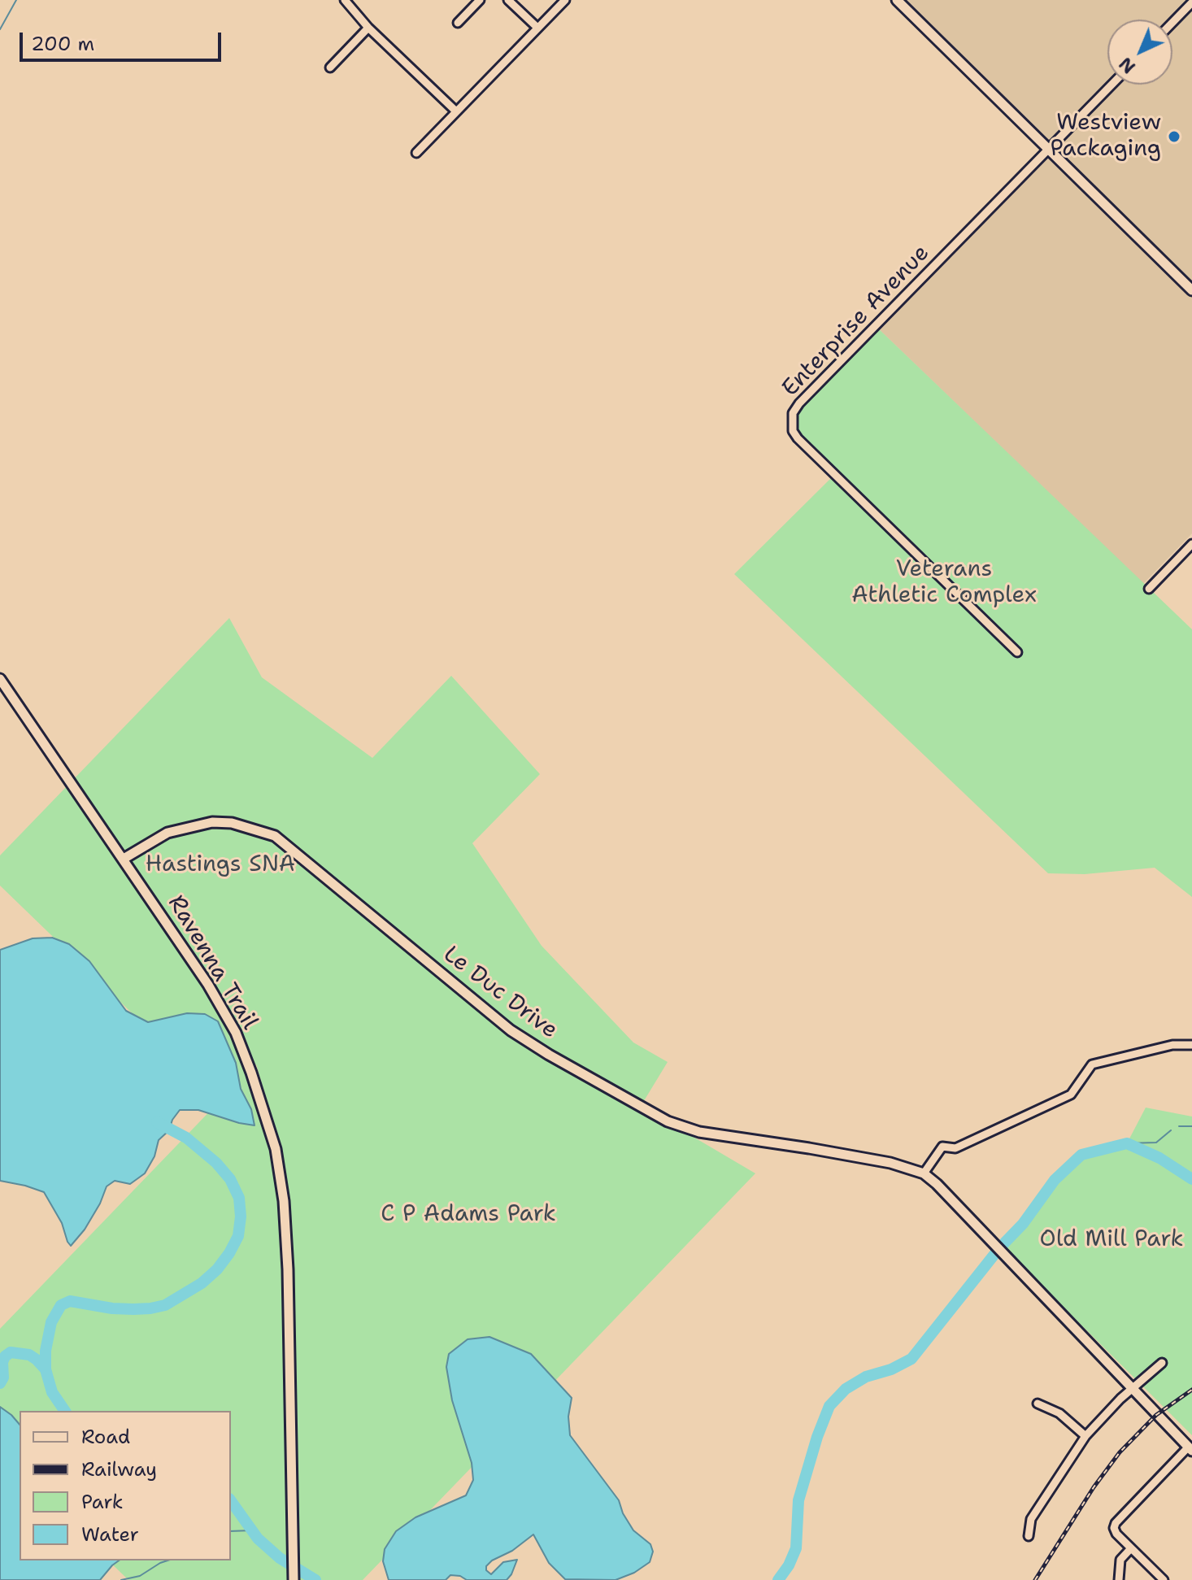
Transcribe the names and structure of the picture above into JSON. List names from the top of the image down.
{
  "streets": {
    "street": ["Enterprise Avenue", "Ravenna Trail", "Le Duc Drive"]
  },
  "crossings": [
    ["Ravenna Trail", "Le Duc Drive"]
  ],
  "parks": [
    "Veterans Athletic Complex",
    "Hastings SNA",
    "C P Adams Park",
    "Old Mill Park"
  ],
  "places": ["Westview Packaging"],
  "legend": [
    "Road",
    "Railway",
    "Park",
    "Water"
  ],
  "scale_bar": "200 m",
  "north": "bottom left"
}
